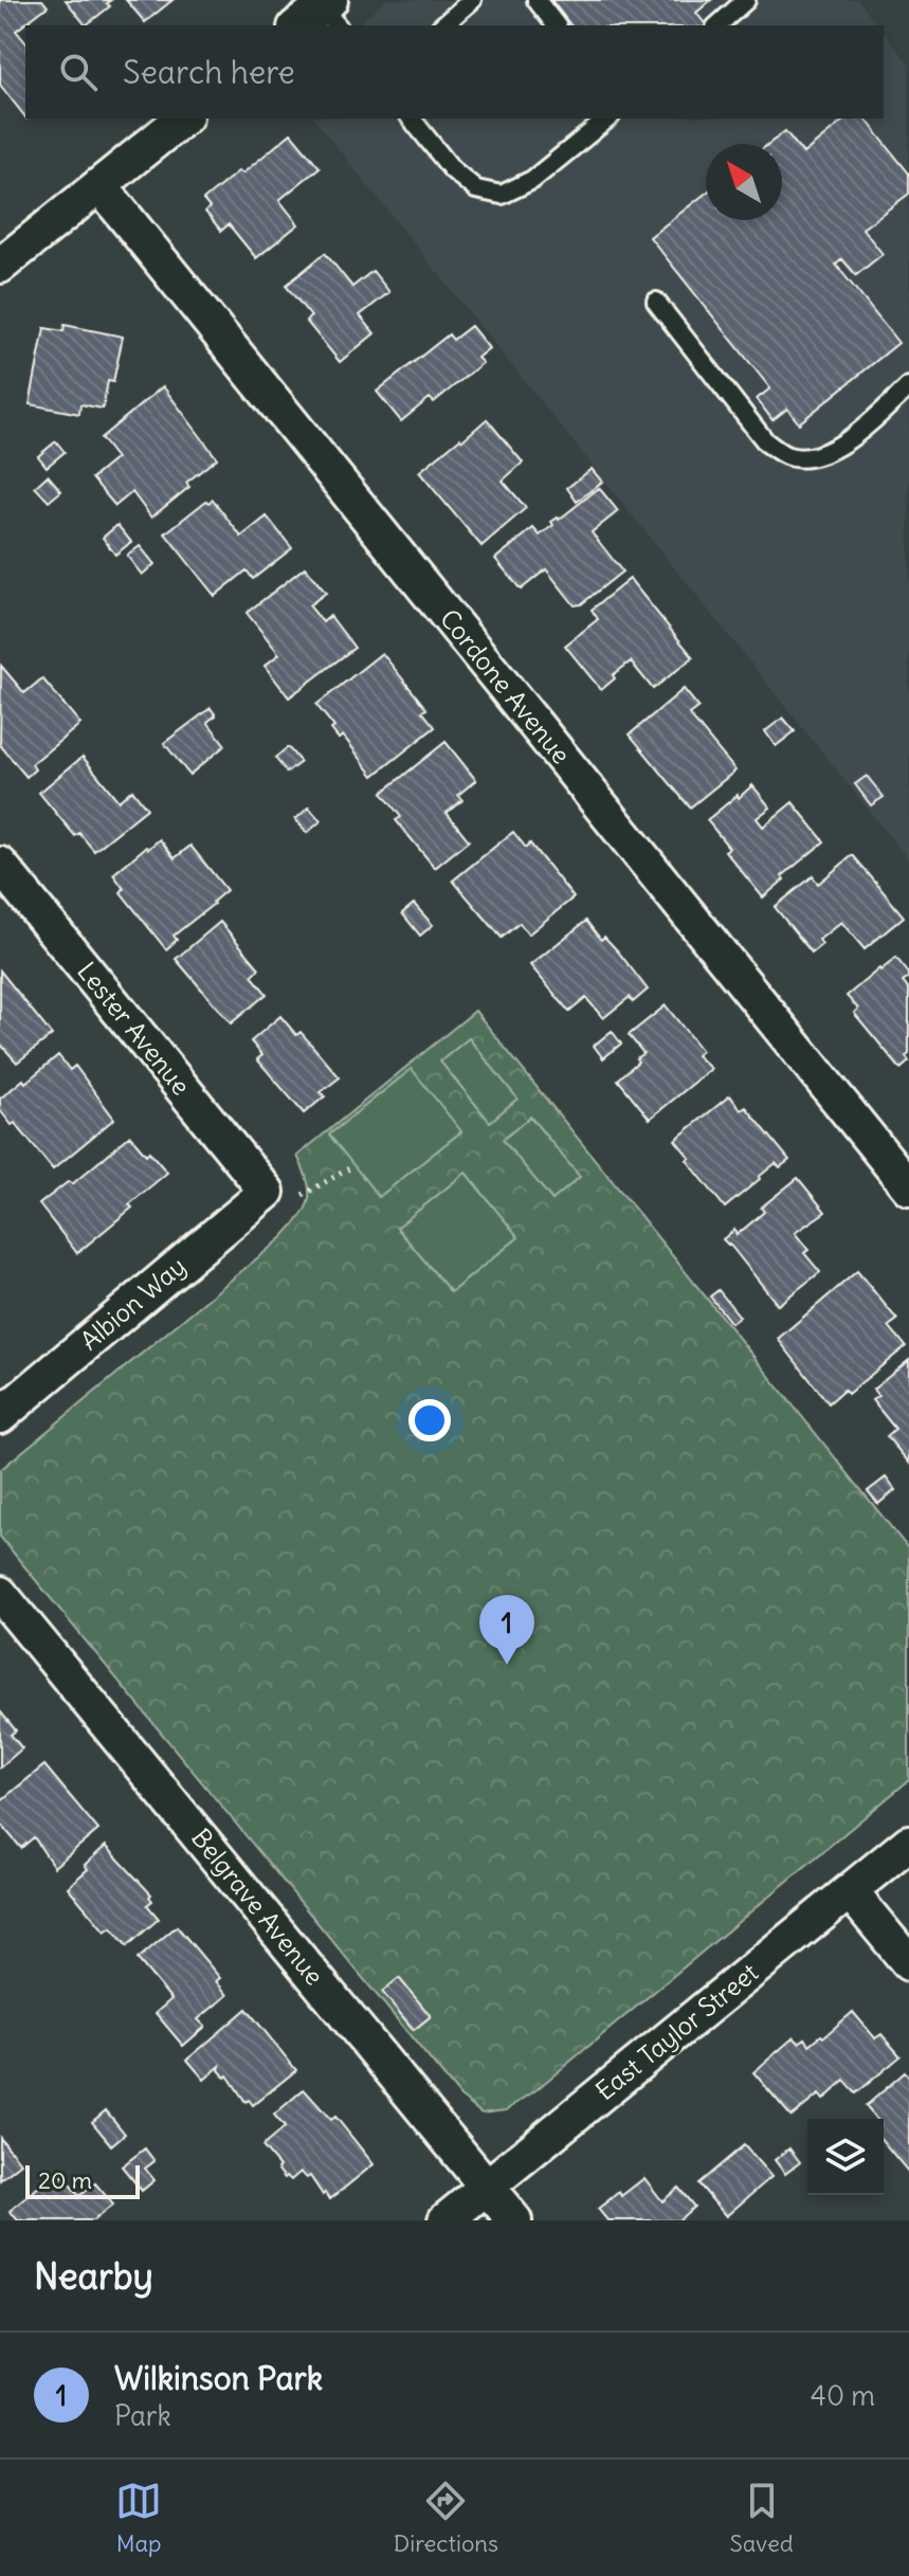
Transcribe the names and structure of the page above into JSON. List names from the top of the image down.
{
  "streets": {
    "street": [
      "Cordone Avenue",
      "Lester Avenue",
      "Albion Way",
      "Belgrave Avenue",
      "East Taylor Street"
    ]
  },
  "crossings": [
    ["Lester Avenue", "Albion Way"],
    ["Belgrave Avenue", "East Taylor Street"]
  ],
  "scale_bar": "20 m",
  "north": "top left",
  "page": {
    "search": "Search here",
    "pins": "1",
    "scale": "20 m",
    "heading": "Nearby",
    "list": [
      {
        "mark": "1",
        "name": "Wilkinson Park",
        "note": "Park",
        "value": "40 m"
      }
    ],
    "nav": ["Map", "Directions", "Saved"]
  }
}
